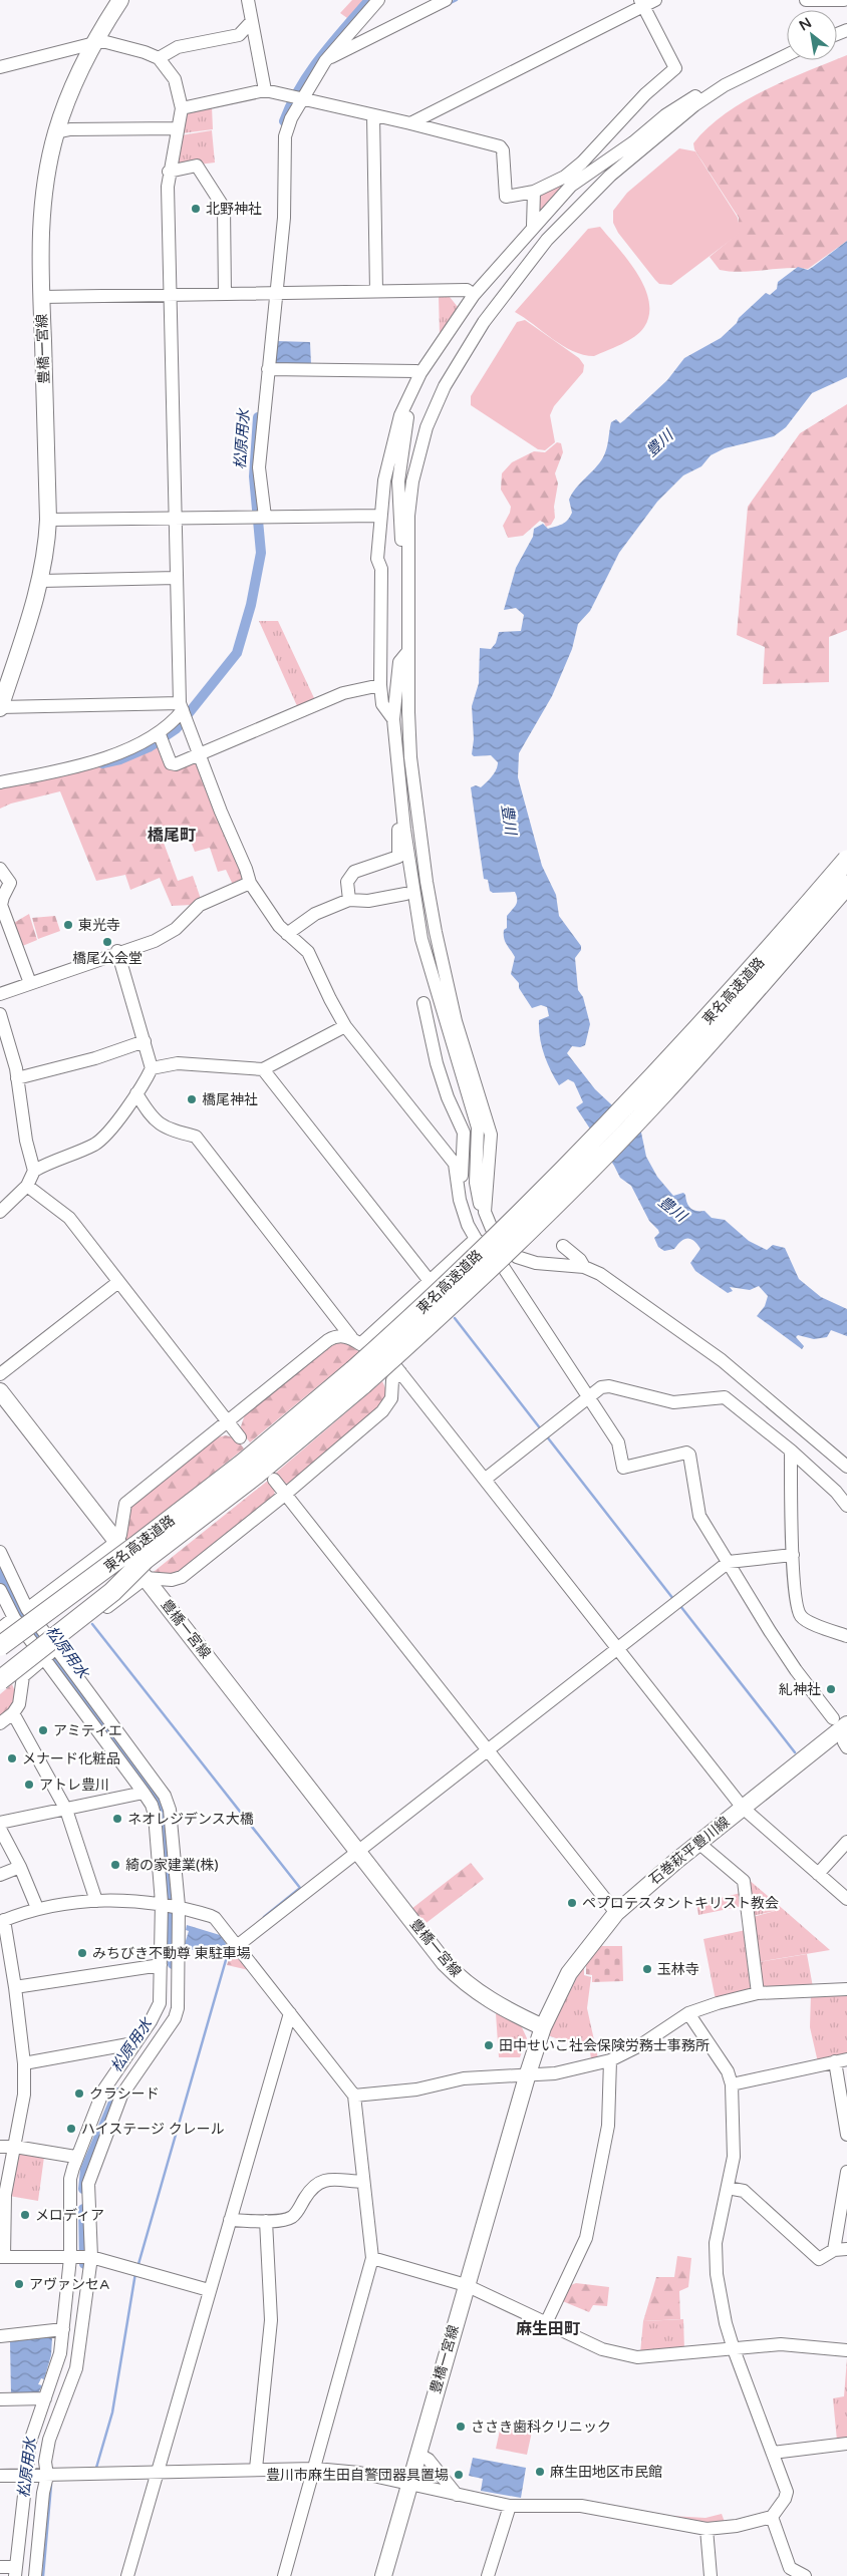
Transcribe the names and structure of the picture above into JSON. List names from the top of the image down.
{
  "streets": {
    "highway": ["東名高速道路"],
    "main road": ["豊橋一宮線", "石巻萩平豊川線"]
  },
  "crossings": [
    ["豊橋一宮線", "東名高速道路"],
    ["豊橋一宮線", "石巻萩平豊川線"]
  ],
  "districts": ["橋尾町", "麻生田町"],
  "water": ["松原用水", "豊川"],
  "places": [
    "北野神社",
    "東光寺",
    "橋尾公会堂",
    "橋尾神社",
    "糺神社",
    "アミティエ",
    "メナード化粧品",
    "アトレ豊川",
    "ネオレジデンス大橋",
    "綺の家建業(株)",
    "ペプロテスタントキリスト教会",
    "みちびき不動尊 東駐車場",
    "玉林寺",
    "田中せいこ社会保険労務士事務所",
    "クラシード",
    "ハイステージ クレール",
    "メロディア",
    "アヴァンセA",
    "ささき歯科クリニック",
    "麻生田地区市民館",
    "豊川市麻生田自警団器具置場"
  ],
  "north": "top left"
}
